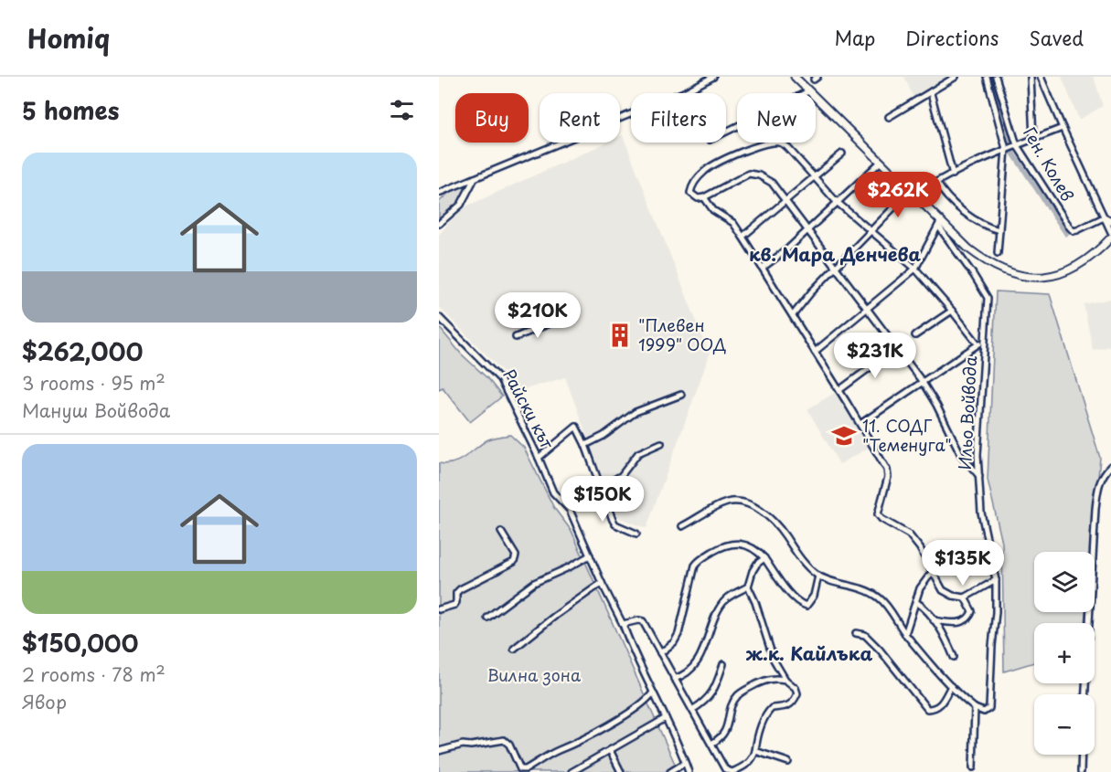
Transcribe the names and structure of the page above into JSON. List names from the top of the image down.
{
  "streets": {
    "street": ["Ген. Колев", "Райски кът", "Ильо Войвода"]
  },
  "districts": ["кв. Мара Денчева", "ж.к. Кайлъка"],
  "parks": ["Вилна зона"],
  "places": {
    "building": ["\"Плевен 1999\" ООД"],
    "school or university": ["11. СОДГ \"Теменуга\""]
  },
  "page": {
    "header": "Homiq",
    "nav": ["Map", "Directions", "Saved"],
    "heading": "5 homes",
    "chip": [
      "Buy",
      "Rent",
      "Filters",
      "New"
    ],
    "list": [
      {
        "name": "$262,000",
        "note": "3 rooms · 95 m² · Мануш Войвода"
      },
      {
        "name": "$150,000",
        "note": "2 rooms · 78 m² · Явор"
      }
    ],
    "price": [
      "$262K",
      "$210K",
      "$231K",
      "$150K",
      "$135K"
    ],
    "map_buttons": ["+", "−"]
  }
}
